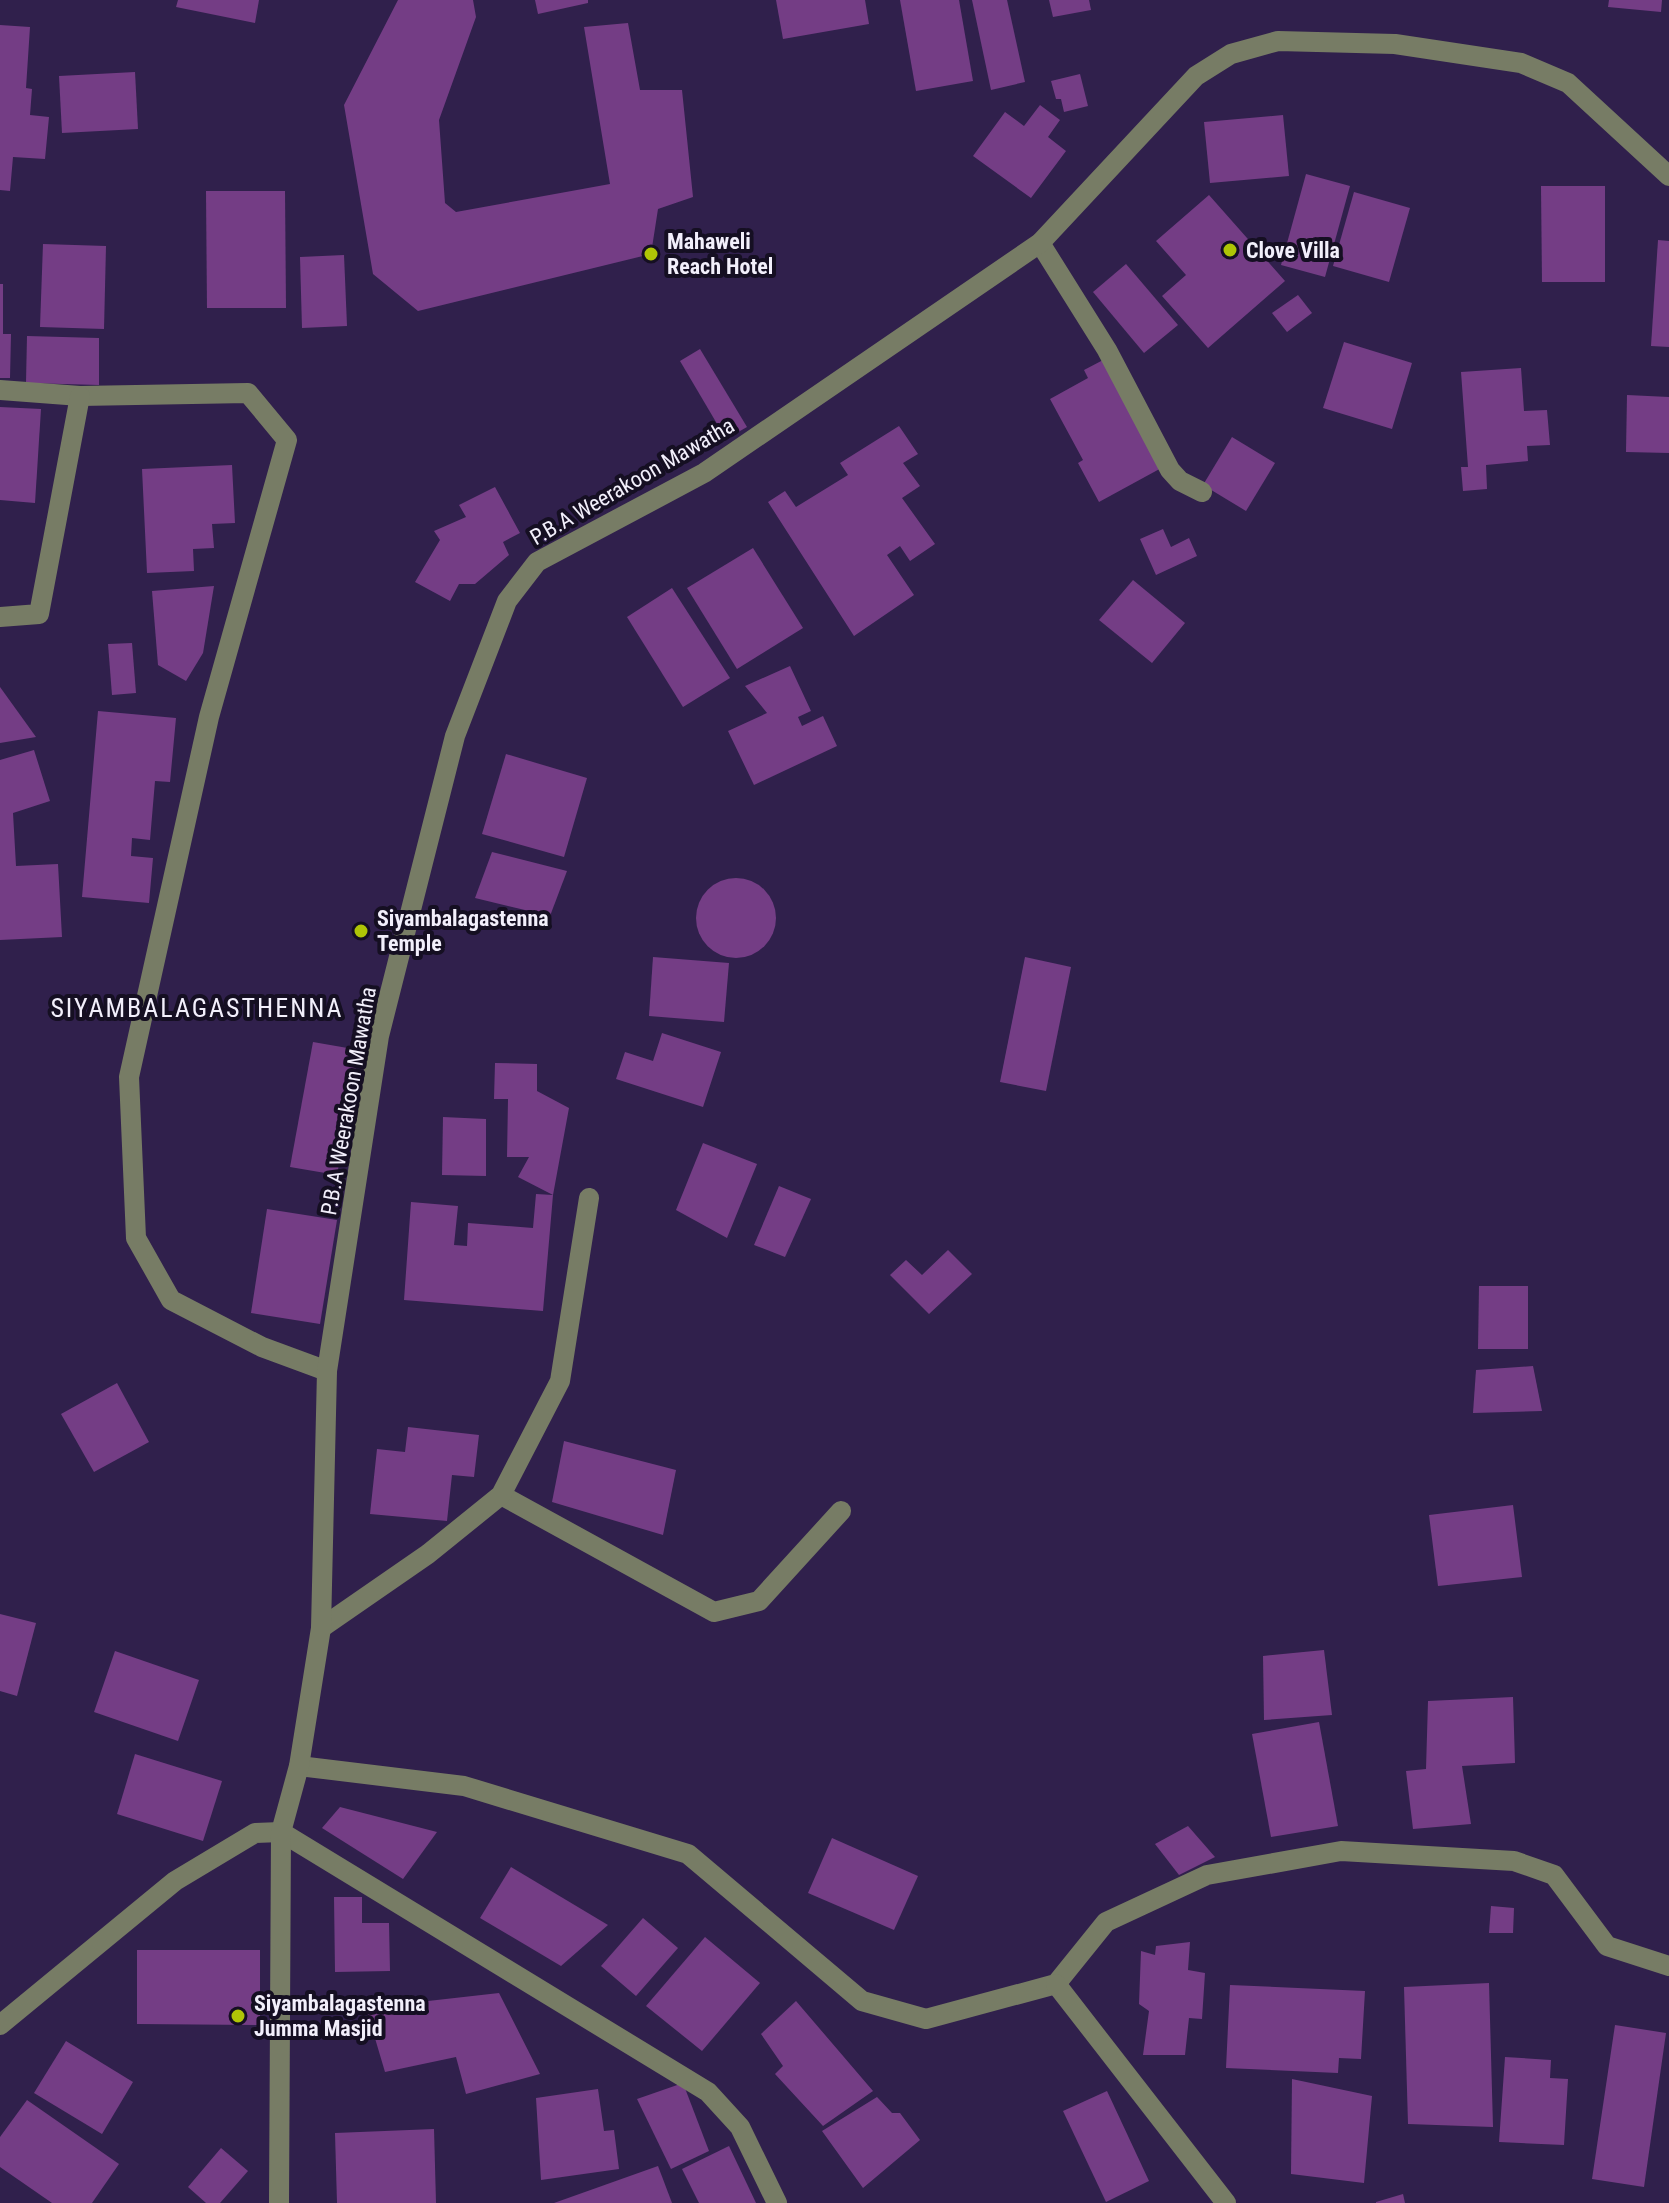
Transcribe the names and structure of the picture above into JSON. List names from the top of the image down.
{
  "streets": {
    "street": ["P.B.A Weerakoon Mawatha"]
  },
  "districts": ["SIYAMBALAGASTHENNA"],
  "places": [
    "Clove Villa",
    "Mahaweli Reach Hotel",
    "Siyambalagastenna Temple",
    "Siyambalagastenna Jumma Masjid"
  ]
}
